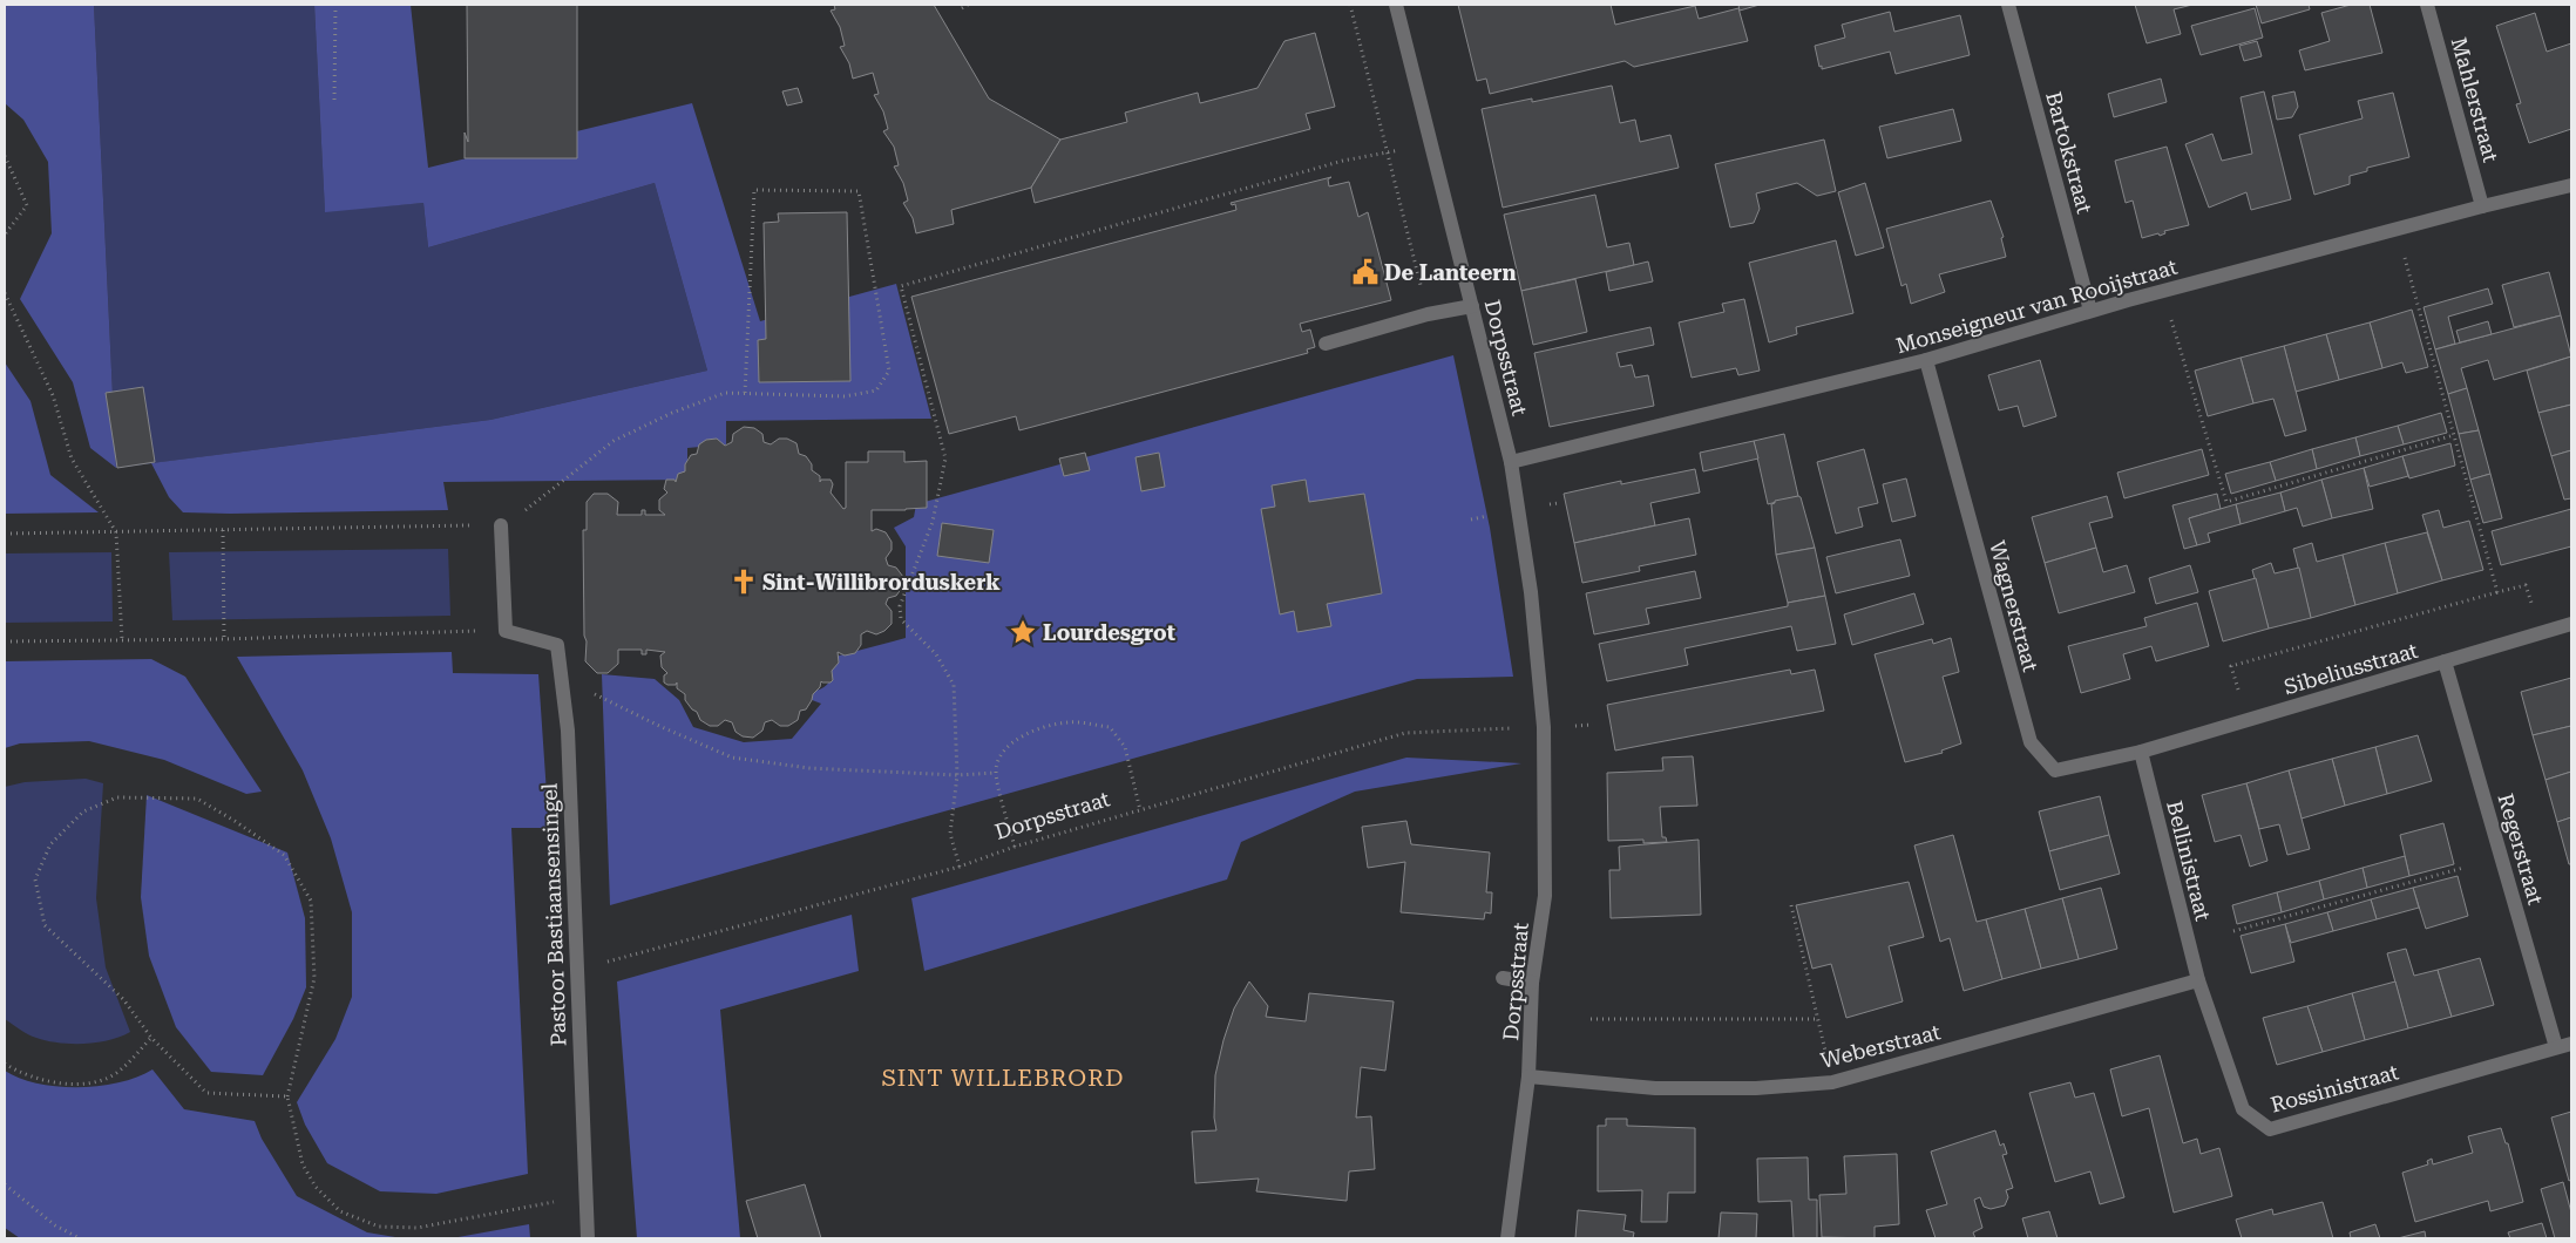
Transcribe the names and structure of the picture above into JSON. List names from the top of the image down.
{
  "streets": {
    "street": [
      "Mahlerstraat",
      "Bartokstraat",
      "Monseigneur van Rooijstraat",
      "Dorpsstraat",
      "Wagnerstraat",
      "Sibeliusstraat",
      "Regerstraat",
      "Bellinistraat",
      "Pastoor Bastiaansensingel",
      "Weberstraat",
      "Rossinistraat"
    ]
  },
  "crossings": [
    ["Mahlerstraat", "Monseigneur van Rooijstraat"],
    ["Bartokstraat", "Monseigneur van Rooijstraat"],
    ["Monseigneur van Rooijstraat", "Dorpsstraat"],
    ["Monseigneur van Rooijstraat", "Wagnerstraat"],
    ["Dorpsstraat", "Pastoor Bastiaansensingel"],
    ["Dorpsstraat", "Weberstraat"],
    ["Wagnerstraat", "Sibeliusstraat"],
    ["Wagnerstraat", "Bellinistraat"],
    ["Sibeliusstraat", "Regerstraat"],
    ["Sibeliusstraat", "Bellinistraat"],
    ["Regerstraat", "Rossinistraat"],
    ["Bellinistraat", "Weberstraat"],
    ["Bellinistraat", "Rossinistraat"],
    ["Weberstraat", "Rossinistraat"]
  ],
  "districts": ["SINT WILLEBRORD"],
  "places": {
    "public building": ["De Lanteern"],
    "church": ["Sint-Willibrorduskerk"],
    "place": ["Lourdesgrot"]
  }
}
